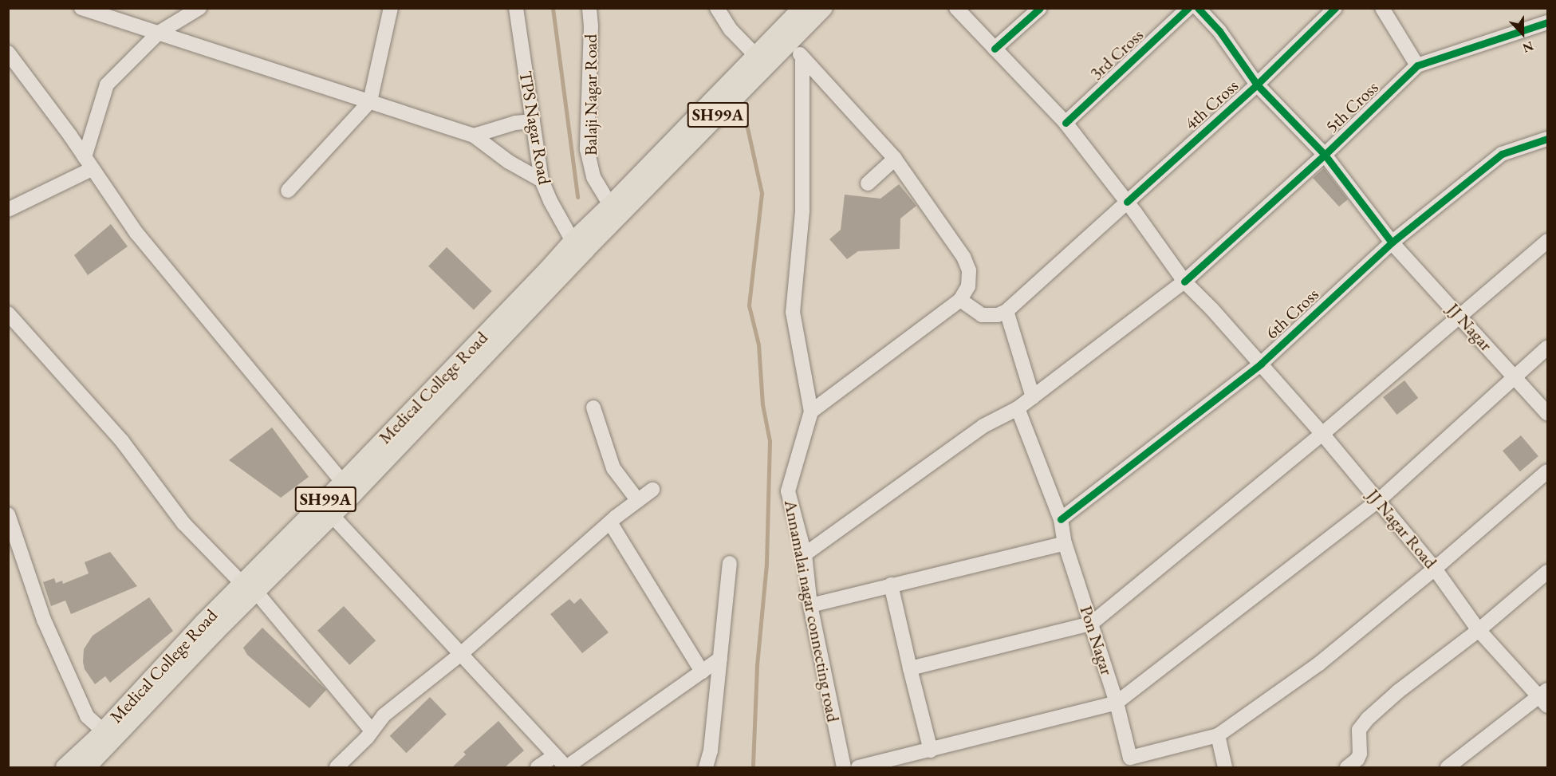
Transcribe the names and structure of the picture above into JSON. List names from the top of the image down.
{
  "streets": {
    "main road": ["SH99A", "Medical College Road"],
    "street": [
      "3rd Cross",
      "Balaji Nagar Road",
      "4th Cross",
      "5th Cross",
      "TPS Nagar Road",
      "6th Cross",
      "JJ Nagar",
      "JJ Nagar Road",
      "Annamalai nagar connecting road",
      "Pon Nagar"
    ]
  },
  "crossings": [
    ["3rd Cross", "JJ Nagar Road"],
    ["Balaji Nagar Road", "Medical College Road"],
    ["4th Cross", "JJ Nagar"],
    ["4th Cross", "JJ Nagar Road"],
    ["5th Cross", "JJ Nagar"],
    ["5th Cross", "JJ Nagar Road"],
    ["5th Cross", "Annamalai nagar connecting road"],
    ["5th Cross", "Pon Nagar"],
    ["TPS Nagar Road", "Medical College Road"],
    ["6th Cross", "JJ Nagar"],
    ["6th Cross", "JJ Nagar Road"],
    ["6th Cross", "Pon Nagar"]
  ],
  "north": "bottom"
}
